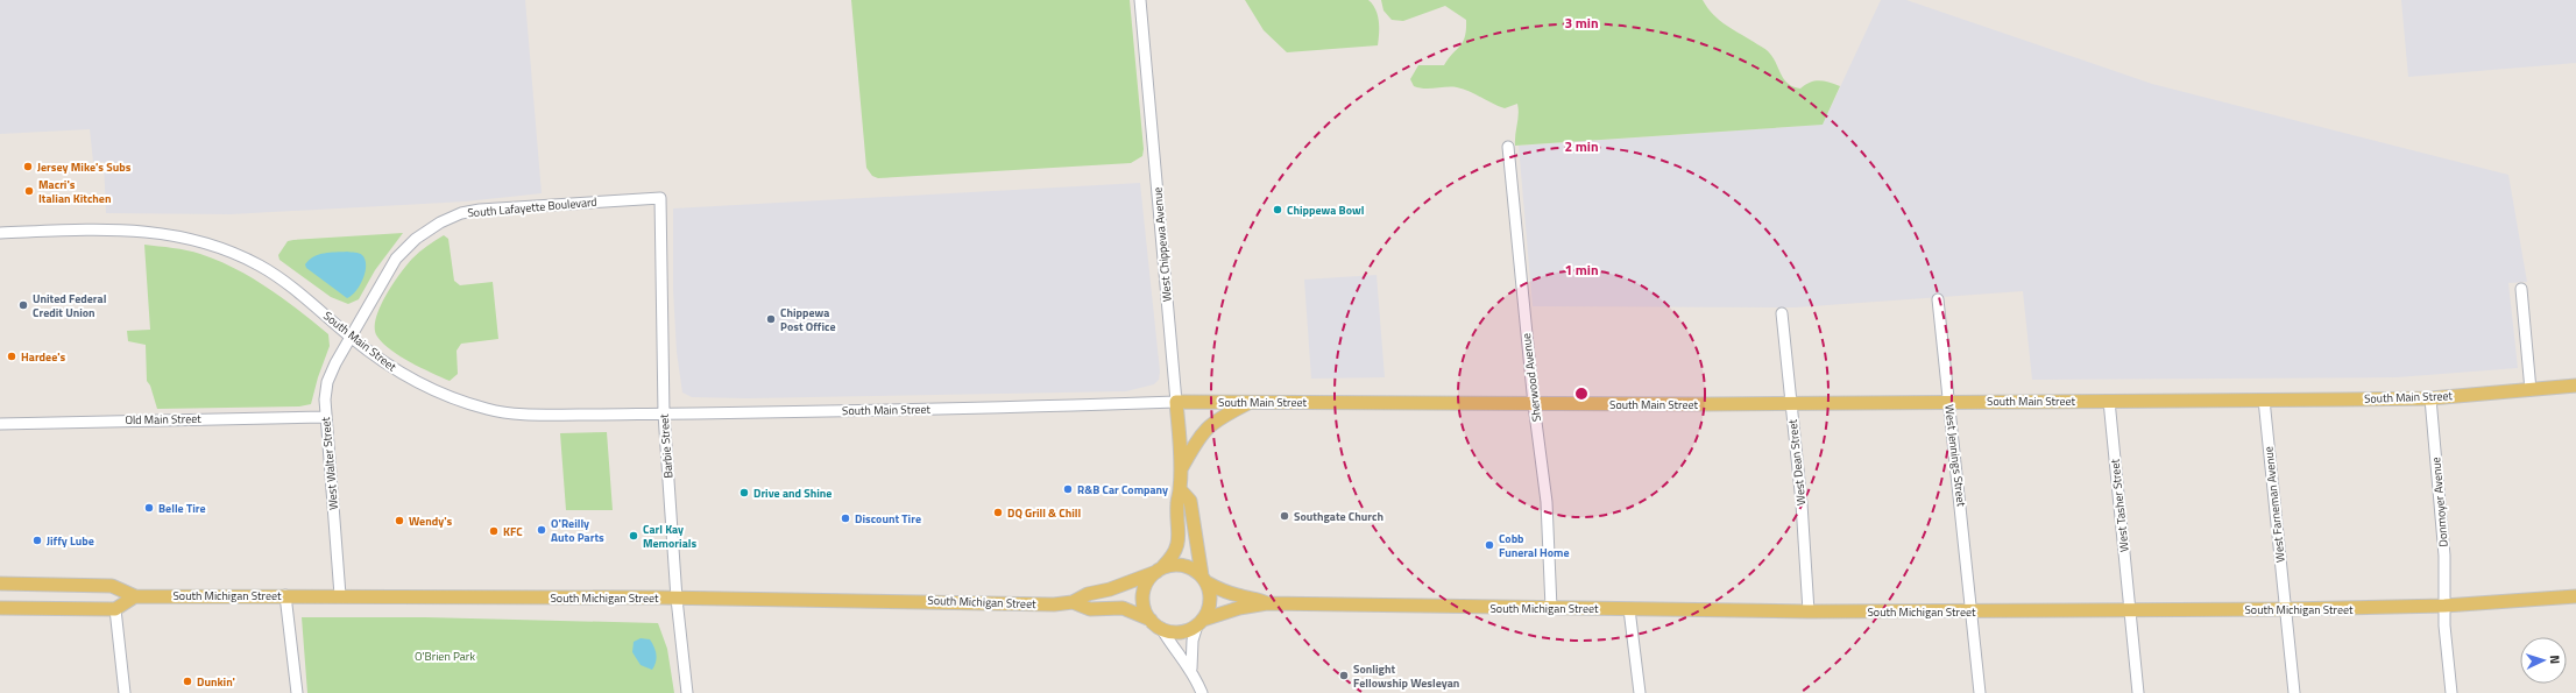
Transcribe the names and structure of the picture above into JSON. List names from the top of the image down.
{
  "streets": {
    "main road": ["West Chippewa Avenue", "South Main Street", "South Michigan Street"],
    "street": [
      "South Lafayette Boulevard",
      "Sherwood Avenue",
      "Old Main Street",
      "Barbie Street",
      "West Jennings Street",
      "West Dean Street",
      "West Walter Street",
      "Donmoyer Avenue",
      "West Farneman Avenue",
      "West Tasher Street"
    ]
  },
  "crossings": [
    ["South Lafayette Boulevard", "South Main Street"],
    ["South Lafayette Boulevard", "Barbie Street"],
    ["South Lafayette Boulevard", "West Walter Street"],
    ["West Chippewa Avenue", "South Main Street"],
    ["West Chippewa Avenue", "South Michigan Street"],
    ["South Main Street", "Sherwood Avenue"],
    ["South Main Street", "Barbie Street"],
    ["South Main Street", "West Jennings Street"],
    ["South Main Street", "West Dean Street"],
    ["South Main Street", "West Walter Street"],
    ["South Main Street", "Donmoyer Avenue"],
    ["South Main Street", "West Farneman Avenue"],
    ["South Main Street", "West Tasher Street"],
    ["Sherwood Avenue", "South Michigan Street"],
    ["Old Main Street", "West Walter Street"],
    ["Barbie Street", "South Michigan Street"],
    ["West Jennings Street", "South Michigan Street"],
    ["West Dean Street", "South Michigan Street"],
    ["West Walter Street", "South Michigan Street"],
    ["Donmoyer Avenue", "South Michigan Street"],
    ["West Farneman Avenue", "South Michigan Street"],
    ["West Tasher Street", "South Michigan Street"]
  ],
  "parks": ["O'Brien Park"],
  "places": [
    "Jersey Mike's Subs",
    "Macri's Italian Kitchen",
    "Chippewa Bowl",
    "United Federal Credit Union",
    "Chippewa Post Office",
    "Hardee's",
    "R&B Car Company",
    "Drive and Shine",
    "Belle Tire",
    "DQ Grill & Chill",
    "Southgate Church",
    "Discount Tire",
    "Wendy's",
    "O'Reilly Auto Parts",
    "KFC",
    "Carl Kay Memorials",
    "Jiffy Lube",
    "Cobb Funeral Home",
    "Sonlight Fellowship Wesleyan",
    "Dunkin'"
  ],
  "north": "right",
  "rings": ["3 min", "2 min", "1 min"]
}
